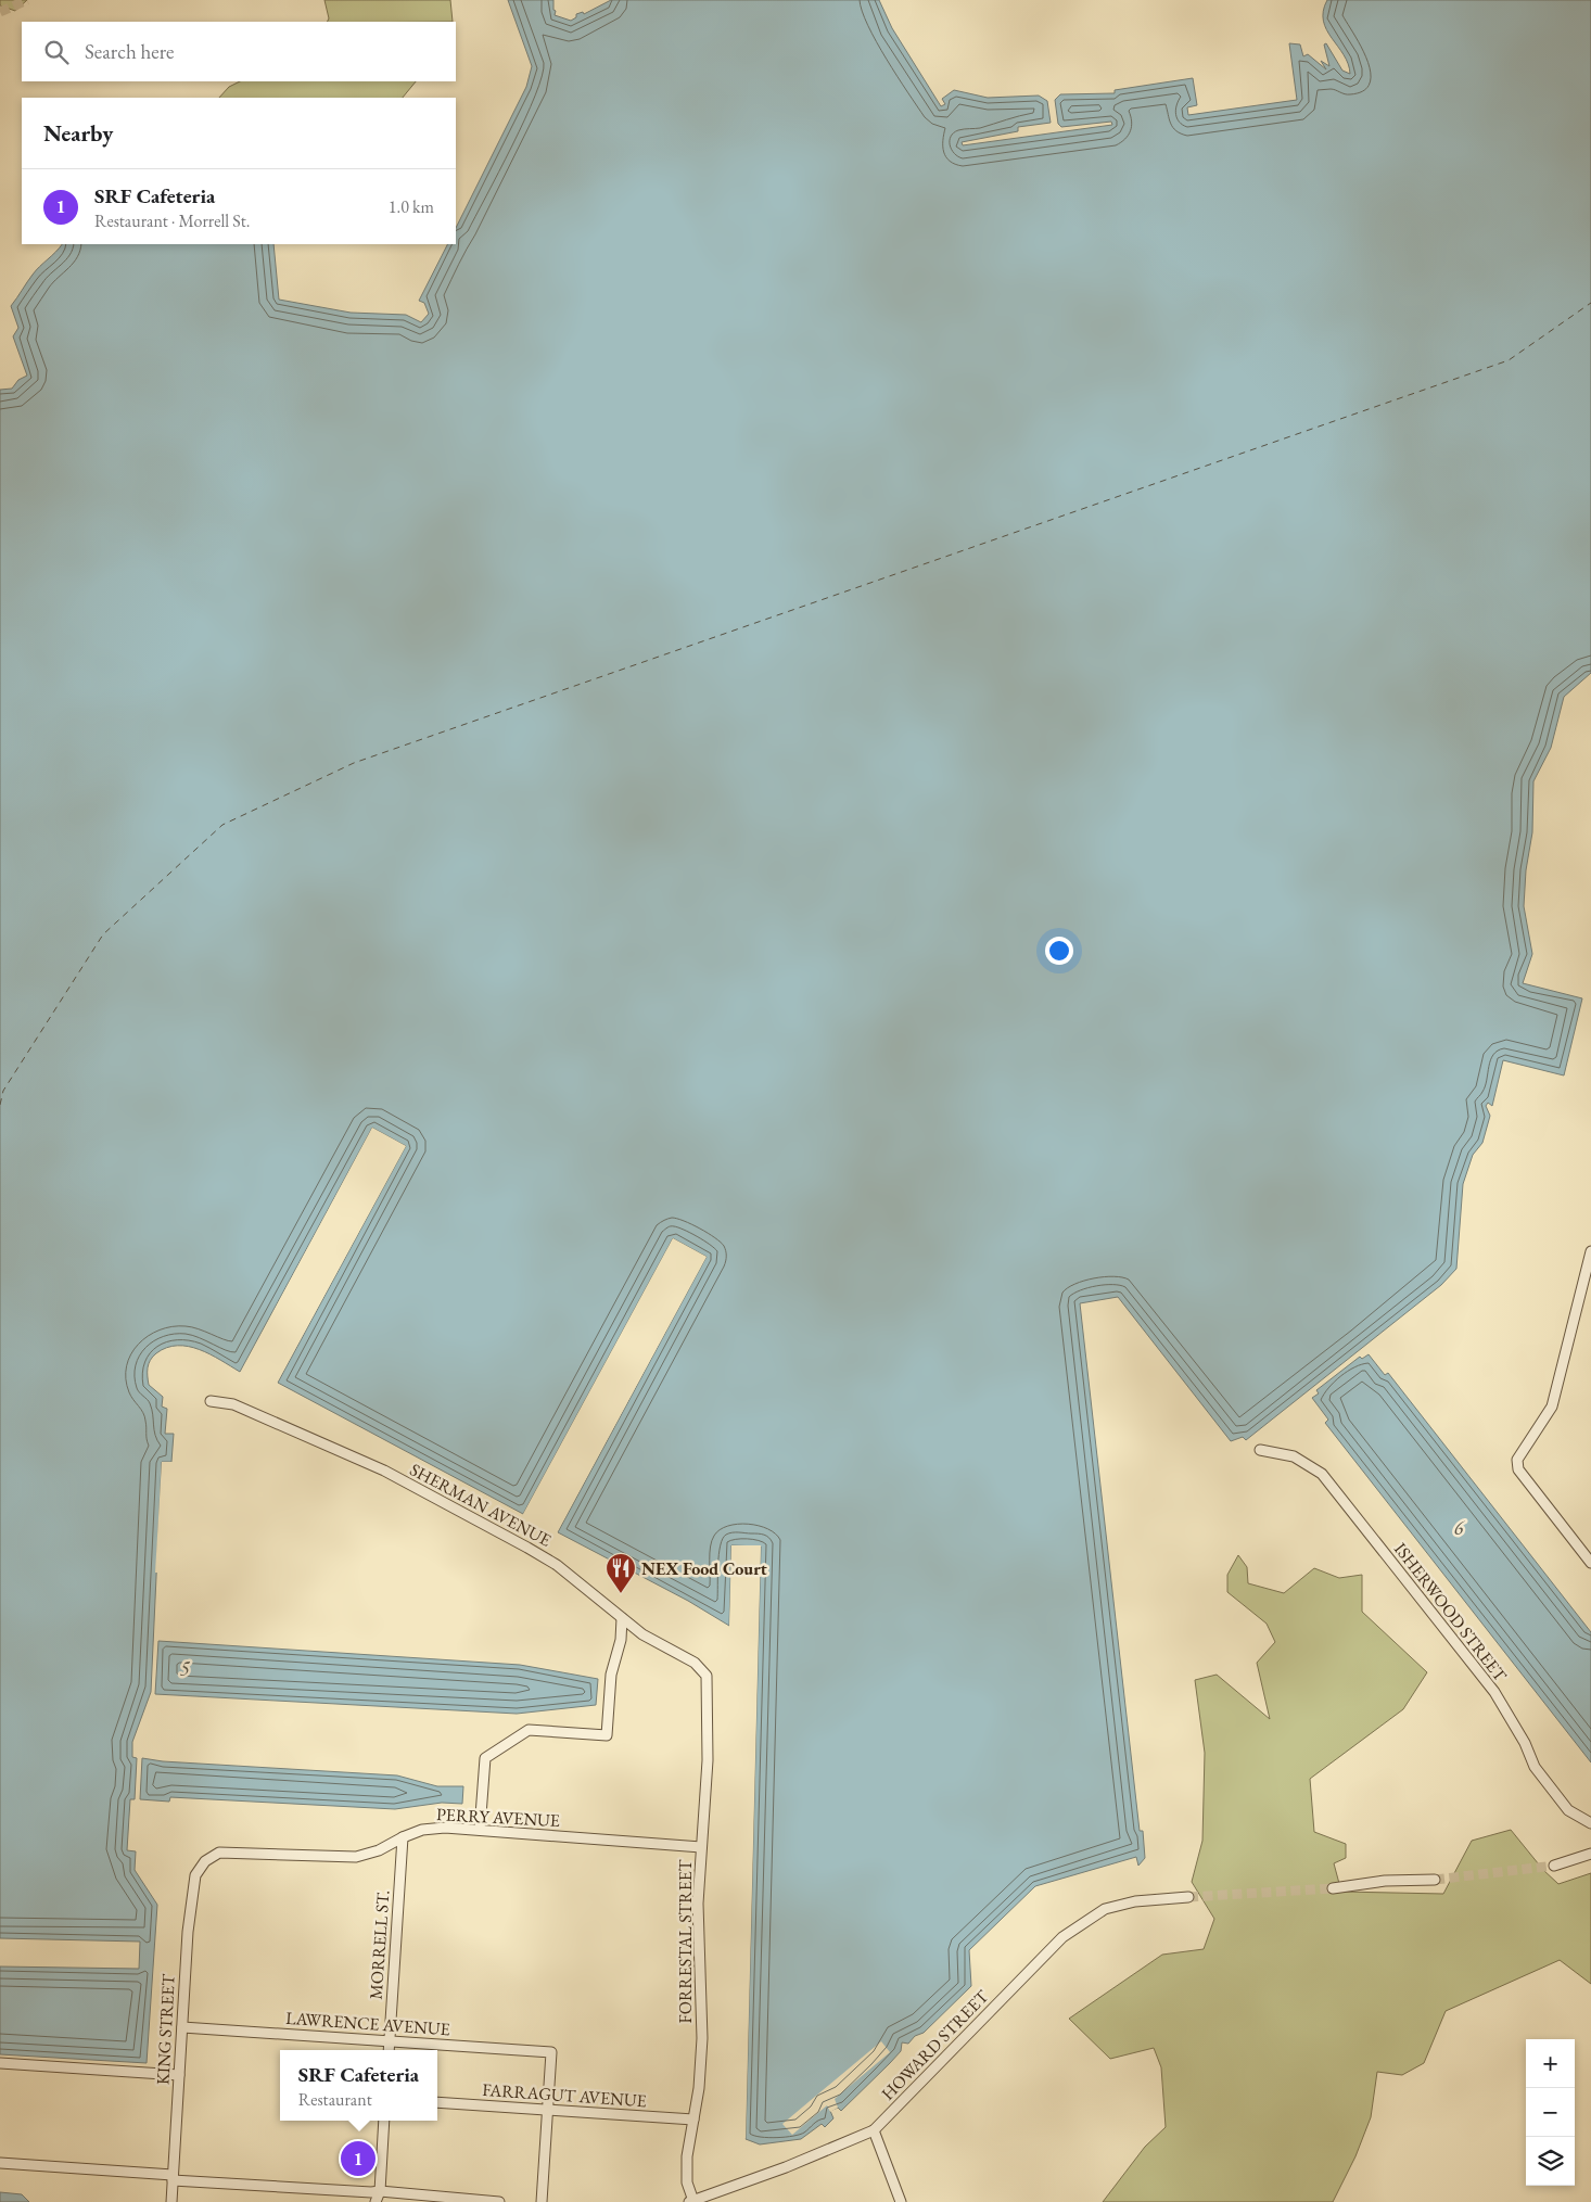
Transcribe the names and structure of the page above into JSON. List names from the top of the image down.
{
  "streets": {
    "street": [
      "SHERMAN AVENUE",
      "ISHERWOOD STREET",
      "PERRY AVENUE",
      "FORRESTAL STREET",
      "MORRELL ST.",
      "LAWRENCE AVENUE",
      "KING STREET",
      "HOWARD STREET",
      "FARRAGUT AVENUE"
    ]
  },
  "crossings": [
    ["SHERMAN AVENUE", "FORRESTAL STREET"],
    ["PERRY AVENUE", "FORRESTAL STREET"],
    ["PERRY AVENUE", "MORRELL ST."],
    ["PERRY AVENUE", "KING STREET"],
    ["FORRESTAL STREET", "HOWARD STREET"],
    ["FORRESTAL STREET", "FARRAGUT AVENUE"],
    ["MORRELL ST.", "LAWRENCE AVENUE"],
    ["LAWRENCE AVENUE", "KING STREET"],
    ["LAWRENCE AVENUE", "FARRAGUT AVENUE"]
  ],
  "water": ["6", "5"],
  "places": {
    "restaurant": ["NEX Food Court"]
  },
  "page": {
    "search": "Search here",
    "heading": "Nearby",
    "list": [
      {
        "mark": "1",
        "name": "SRF Cafeteria",
        "note": "Restaurant · Morrell St.",
        "value": "1.0 km"
      }
    ],
    "map_buttons": ["+", "−"],
    "popup": ["SRF Cafeteria", "Restaurant"],
    "pins": "1"
  }
}
